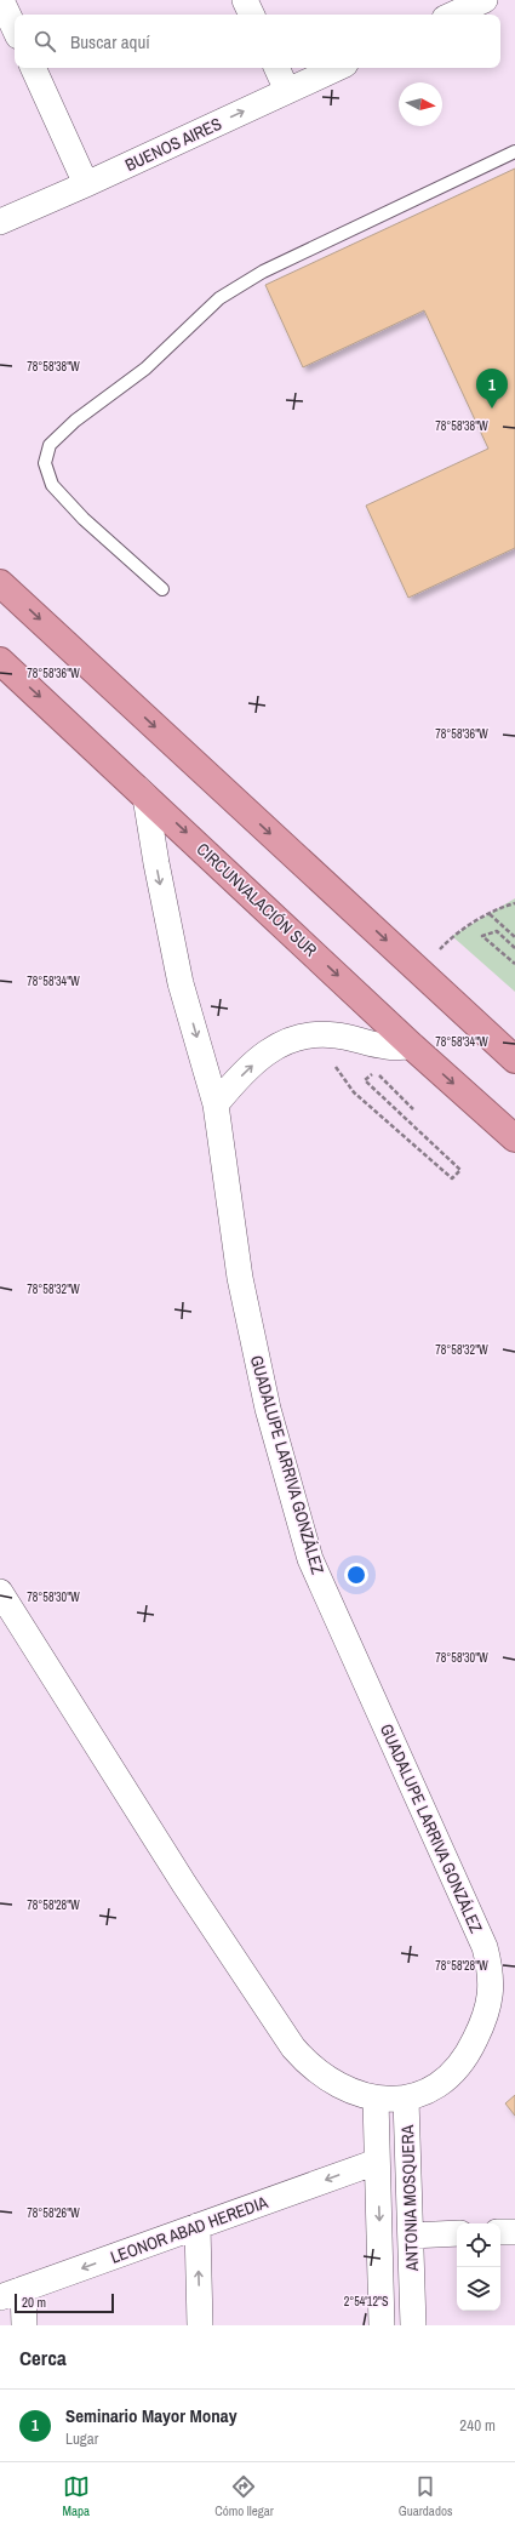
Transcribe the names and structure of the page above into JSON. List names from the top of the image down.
{
  "streets": {
    "highway": ["CIRCUNVALACIÓN SUR"],
    "street": [
      "BUENOS AIRES",
      "GUADALUPE LARRIVA GONZÁLEZ",
      "ANTONIA MOSQUERA",
      "LEONOR ABAD HEREDIA"
    ]
  },
  "crossings": [
    ["CIRCUNVALACIÓN SUR", "GUADALUPE LARRIVA GONZÁLEZ"],
    ["GUADALUPE LARRIVA GONZÁLEZ", "ANTONIA MOSQUERA"],
    ["ANTONIA MOSQUERA", "LEONOR ABAD HEREDIA"]
  ],
  "one_way": ["BUENOS AIRES", "LEONOR ABAD HEREDIA"],
  "scale_bar": "20 m",
  "north": "right",
  "page": {
    "search": "Buscar aquí",
    "pins": "1",
    "scale": "20 m",
    "heading": "Cerca",
    "list": [
      {
        "mark": "1",
        "name": "Seminario Mayor Monay",
        "note": "Lugar",
        "value": "240 m"
      }
    ],
    "nav": ["Mapa", "Cómo llegar", "Guardados"]
  },
  "coordinates": [
    "78°58'38\"W",
    "78°58'36\"W",
    "78°58'34\"W",
    "78°58'32\"W",
    "78°58'30\"W",
    "78°58'28\"W",
    "78°58'26\"W",
    "2°54'12\"S"
  ]
}
